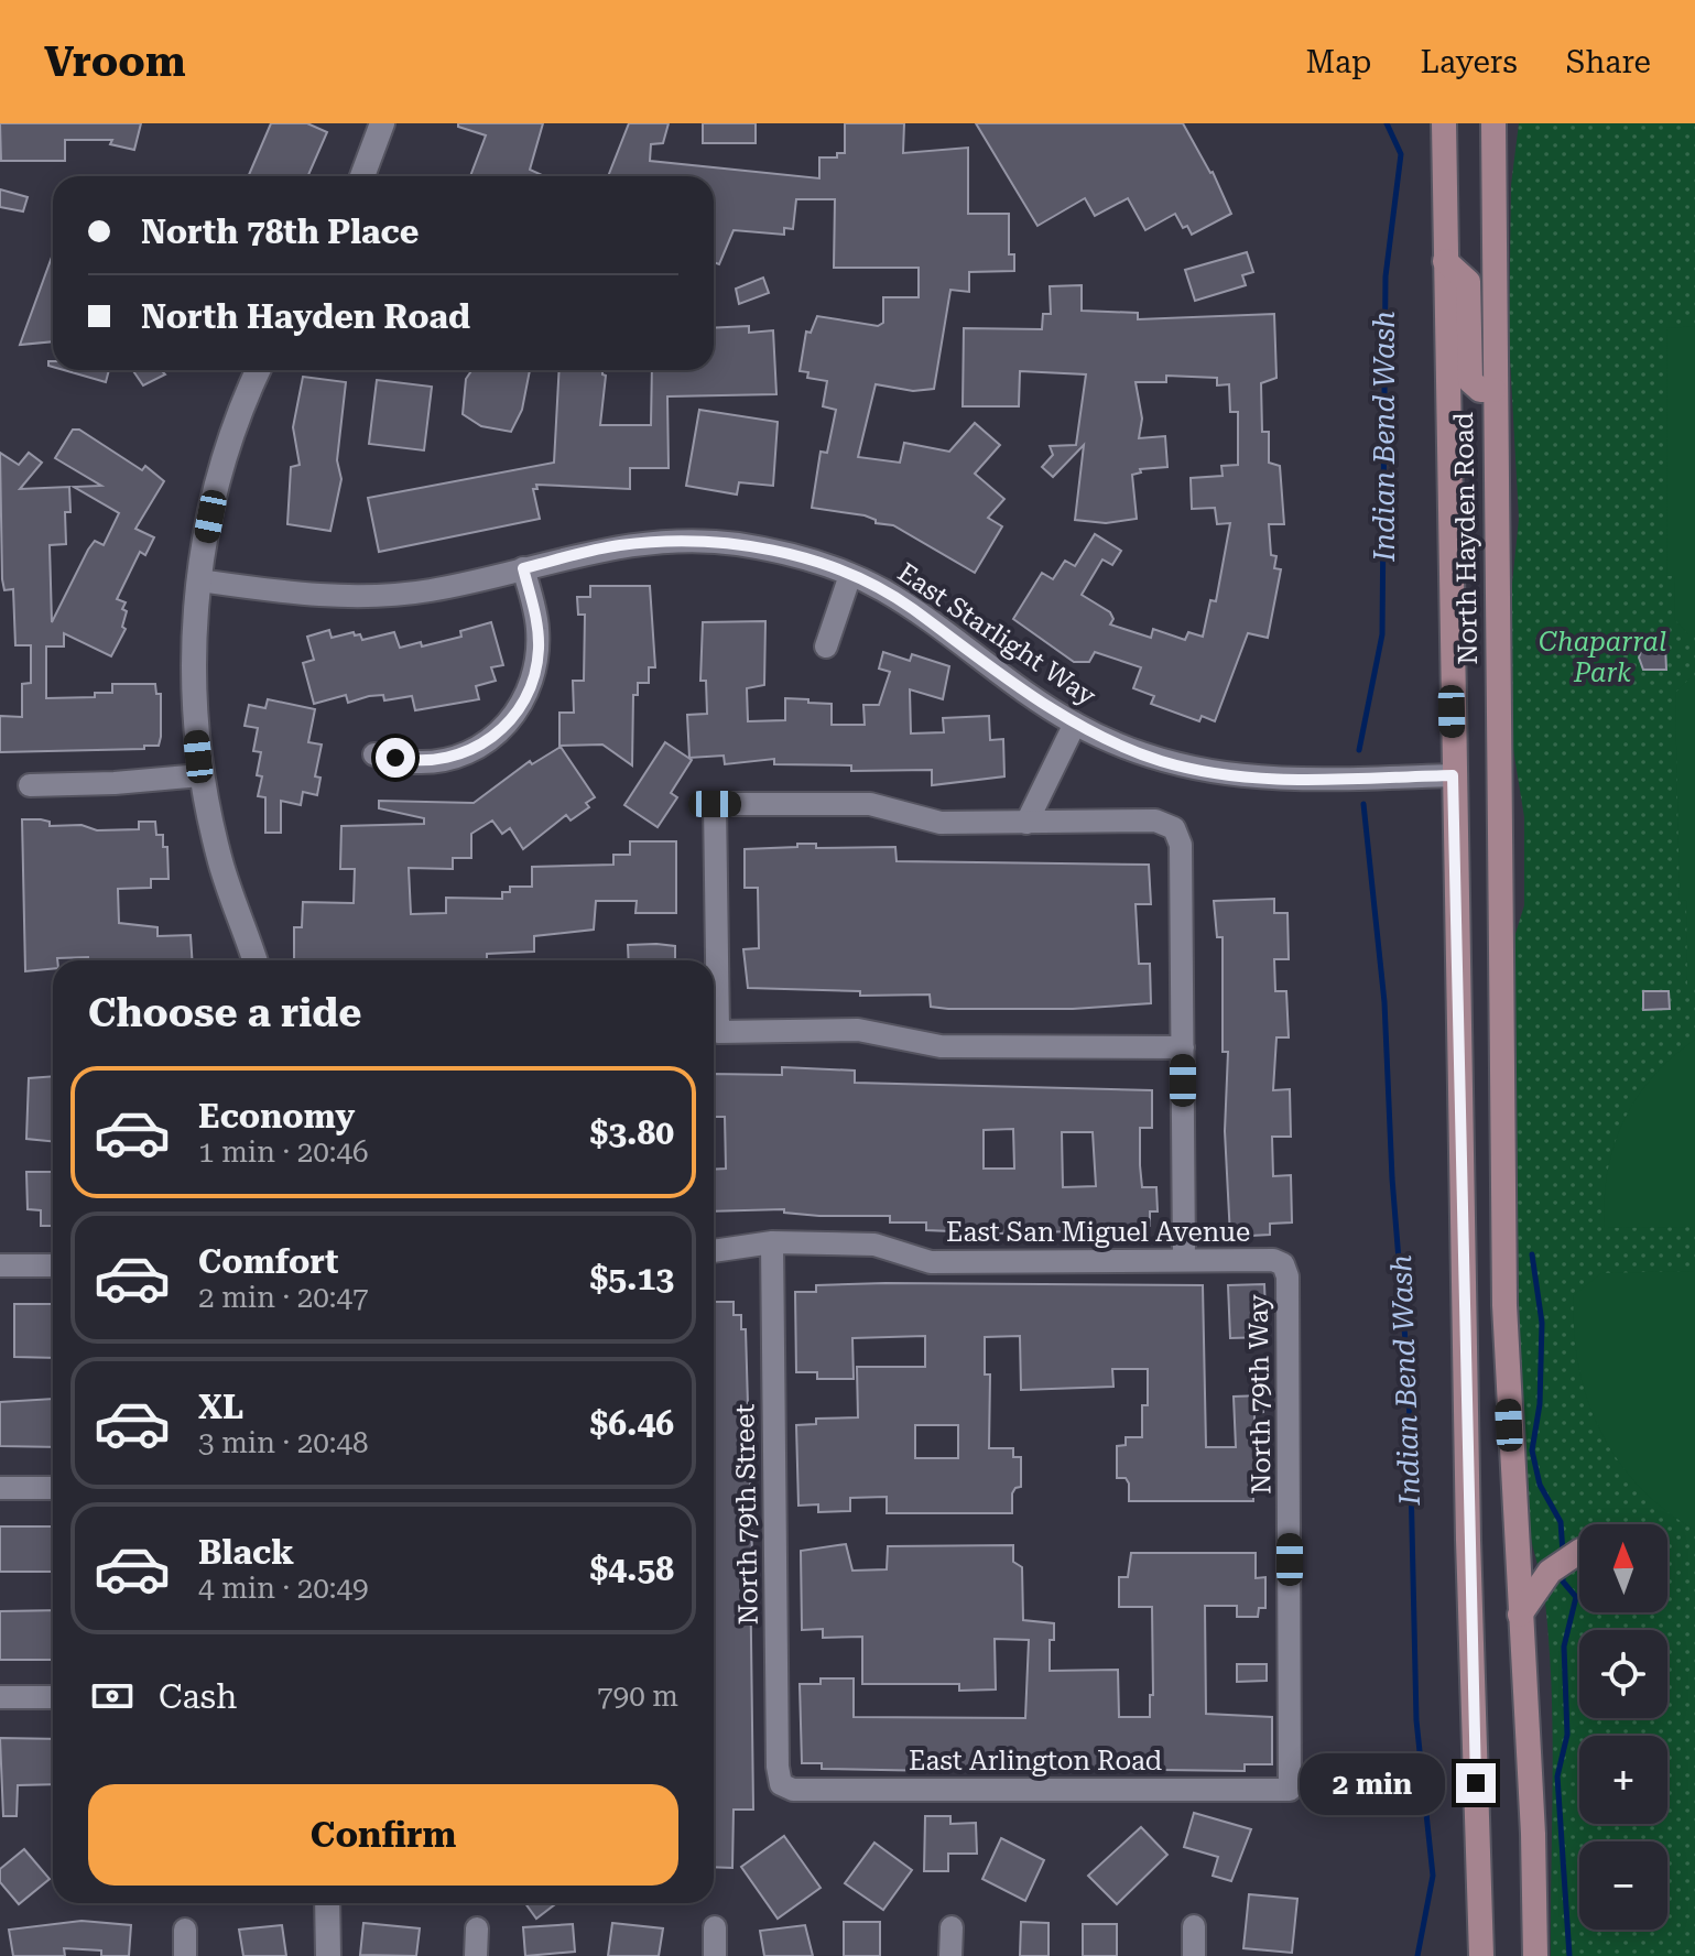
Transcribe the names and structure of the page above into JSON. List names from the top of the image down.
{
  "streets": {
    "main road": ["North Hayden Road"],
    "street": [
      "East Starlight Way",
      "East San Miguel Avenue",
      "North 79th Way",
      "North 79th Street",
      "East Arlington Road"
    ]
  },
  "crossings": [
    ["North Hayden Road", "East Starlight Way"],
    ["East San Miguel Avenue", "North 79th Way"],
    ["East San Miguel Avenue", "North 79th Street"],
    ["North 79th Way", "East Arlington Road"],
    ["North 79th Street", "East Arlington Road"]
  ],
  "water": ["Indian Bend Wash"],
  "parks": ["Chaparral Park"],
  "north": "top",
  "page": {
    "header": "Vroom",
    "nav": ["Map", "Layers", "Share"],
    "banner": ["North 78th Place", "North Hayden Road"],
    "heading": "Choose a ride",
    "list": [
      {
        "name": "Economy",
        "note": "1 min · 20:46",
        "value": "$3.80"
      },
      {
        "name": "Comfort",
        "note": "2 min · 20:47",
        "value": "$5.13"
      },
      {
        "name": "XL",
        "note": "3 min · 20:48",
        "value": "$6.46"
      },
      {
        "name": "Black",
        "note": "4 min · 20:49",
        "value": "$4.58"
      }
    ],
    "map_buttons": ["+", "−"],
    "pay": ["Cash", "790 m"],
    "bubble": "2 min",
    "buttons": "Confirm"
  }
}
